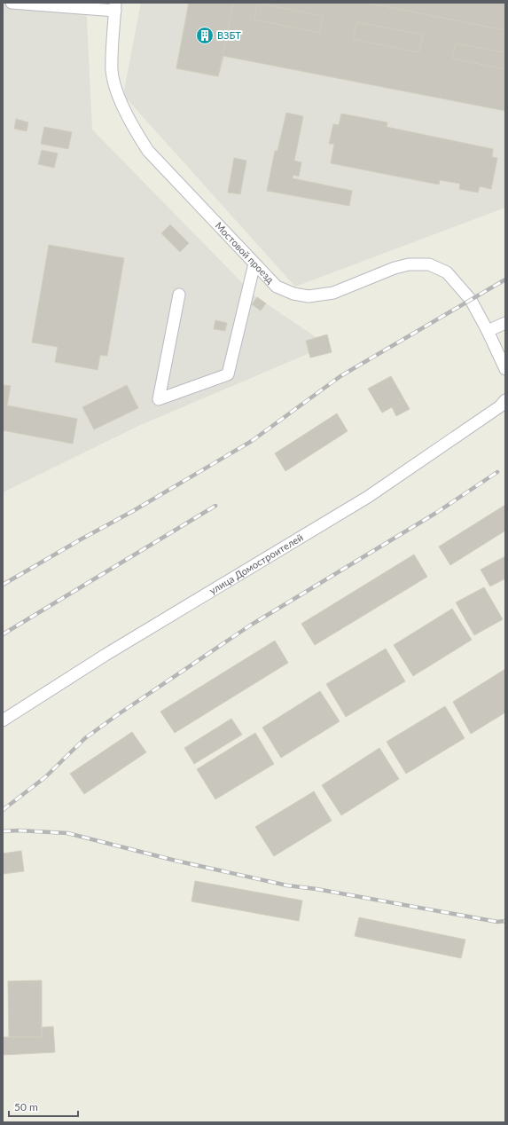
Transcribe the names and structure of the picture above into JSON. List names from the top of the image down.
{
  "streets": {
    "street": ["Мостовой проезд", "улица Домостроителей"]
  },
  "places": {
    "building": ["ВЗБТ"]
  },
  "scale_bar": "50 m"
}
